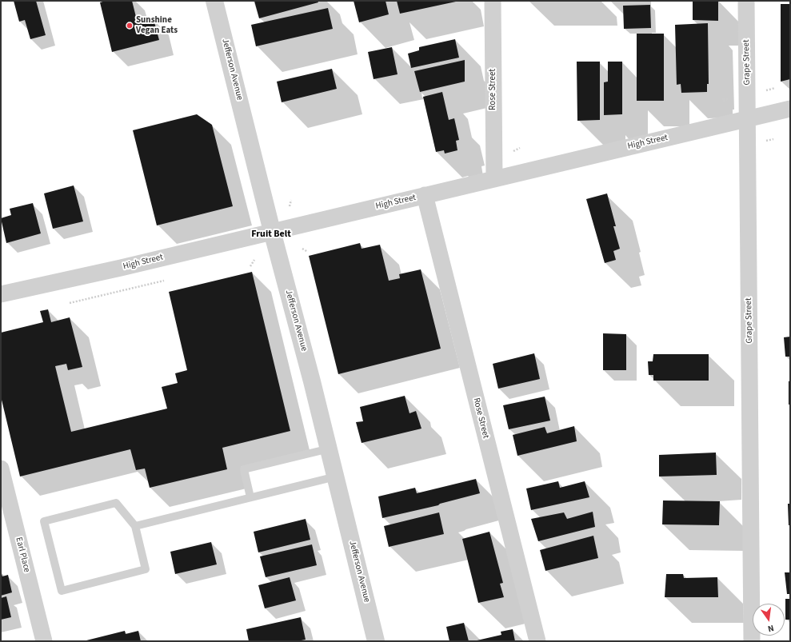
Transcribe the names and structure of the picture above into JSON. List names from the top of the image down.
{
  "streets": {
    "street": [
      "Grape Street",
      "Jefferson Avenue",
      "Rose Street",
      "High Street",
      "Earl Place"
    ]
  },
  "crossings": [
    ["Grape Street", "High Street"],
    ["Jefferson Avenue", "High Street"],
    ["Rose Street", "High Street"]
  ],
  "districts": ["Fruit Belt"],
  "places": ["Sunshine Vegan Eats"],
  "north": "bottom"
}
